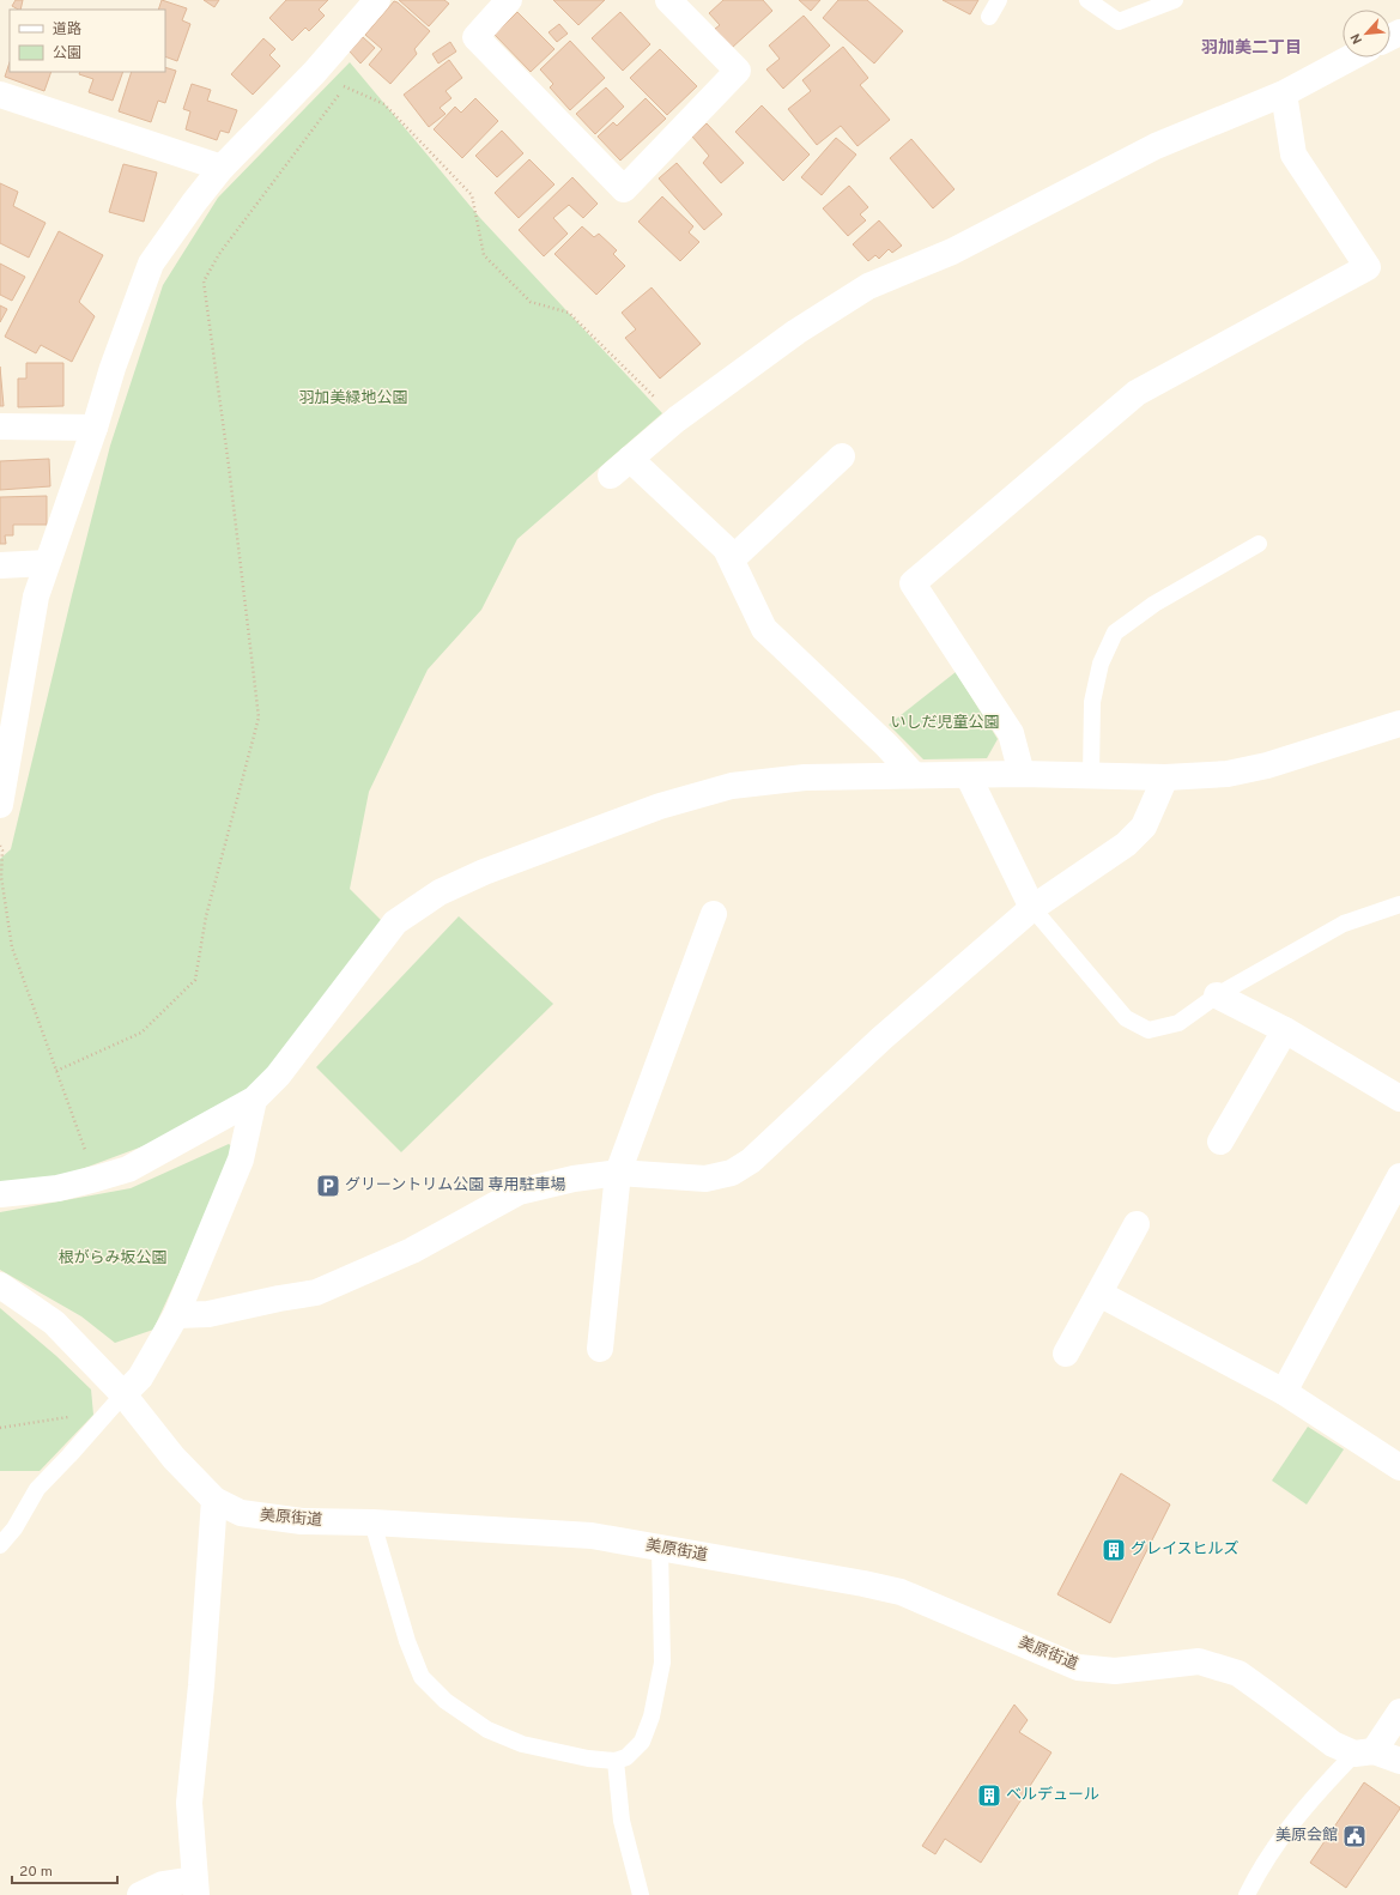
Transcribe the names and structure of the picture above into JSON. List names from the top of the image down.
{
  "streets": {
    "street": ["美原街道"]
  },
  "districts": ["羽加美二丁目"],
  "parks": ["羽加美緑地公園", "いしだ児童公園", "根がらみ坂公園"],
  "places": {
    "parking": ["グリーントリム公園 専用駐車場"],
    "building": ["グレイスヒルズ", "ベルデュール"],
    "public building": ["美原会館"]
  },
  "legend": ["道路", "公園"],
  "scale_bar": "20 m",
  "north": "bottom left"
}
